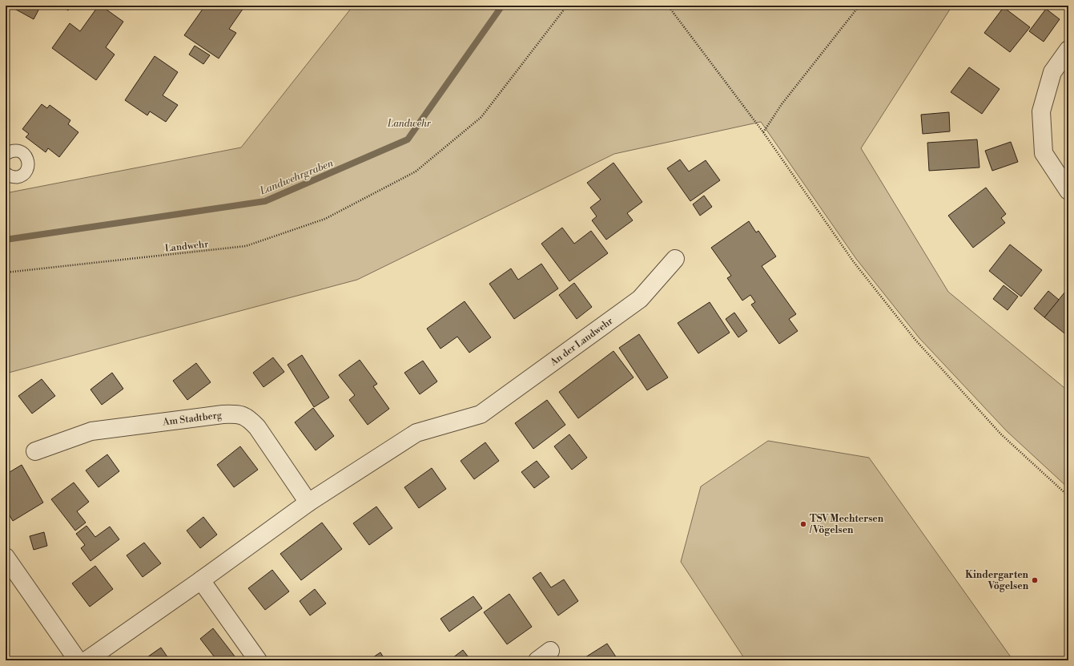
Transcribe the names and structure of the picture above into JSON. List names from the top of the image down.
{
  "streets": {
    "street": ["An der Landwehr", "Am Stadtberg"],
    "path": ["Landwehr"]
  },
  "crossings": [
    ["An der Landwehr", "Am Stadtberg"]
  ],
  "water": ["Landwehrgraben"],
  "parks": ["Landwehr"],
  "places": ["TSV Mechtersen / Vögelsen", "Kindergarten Vögelsen"]
}
